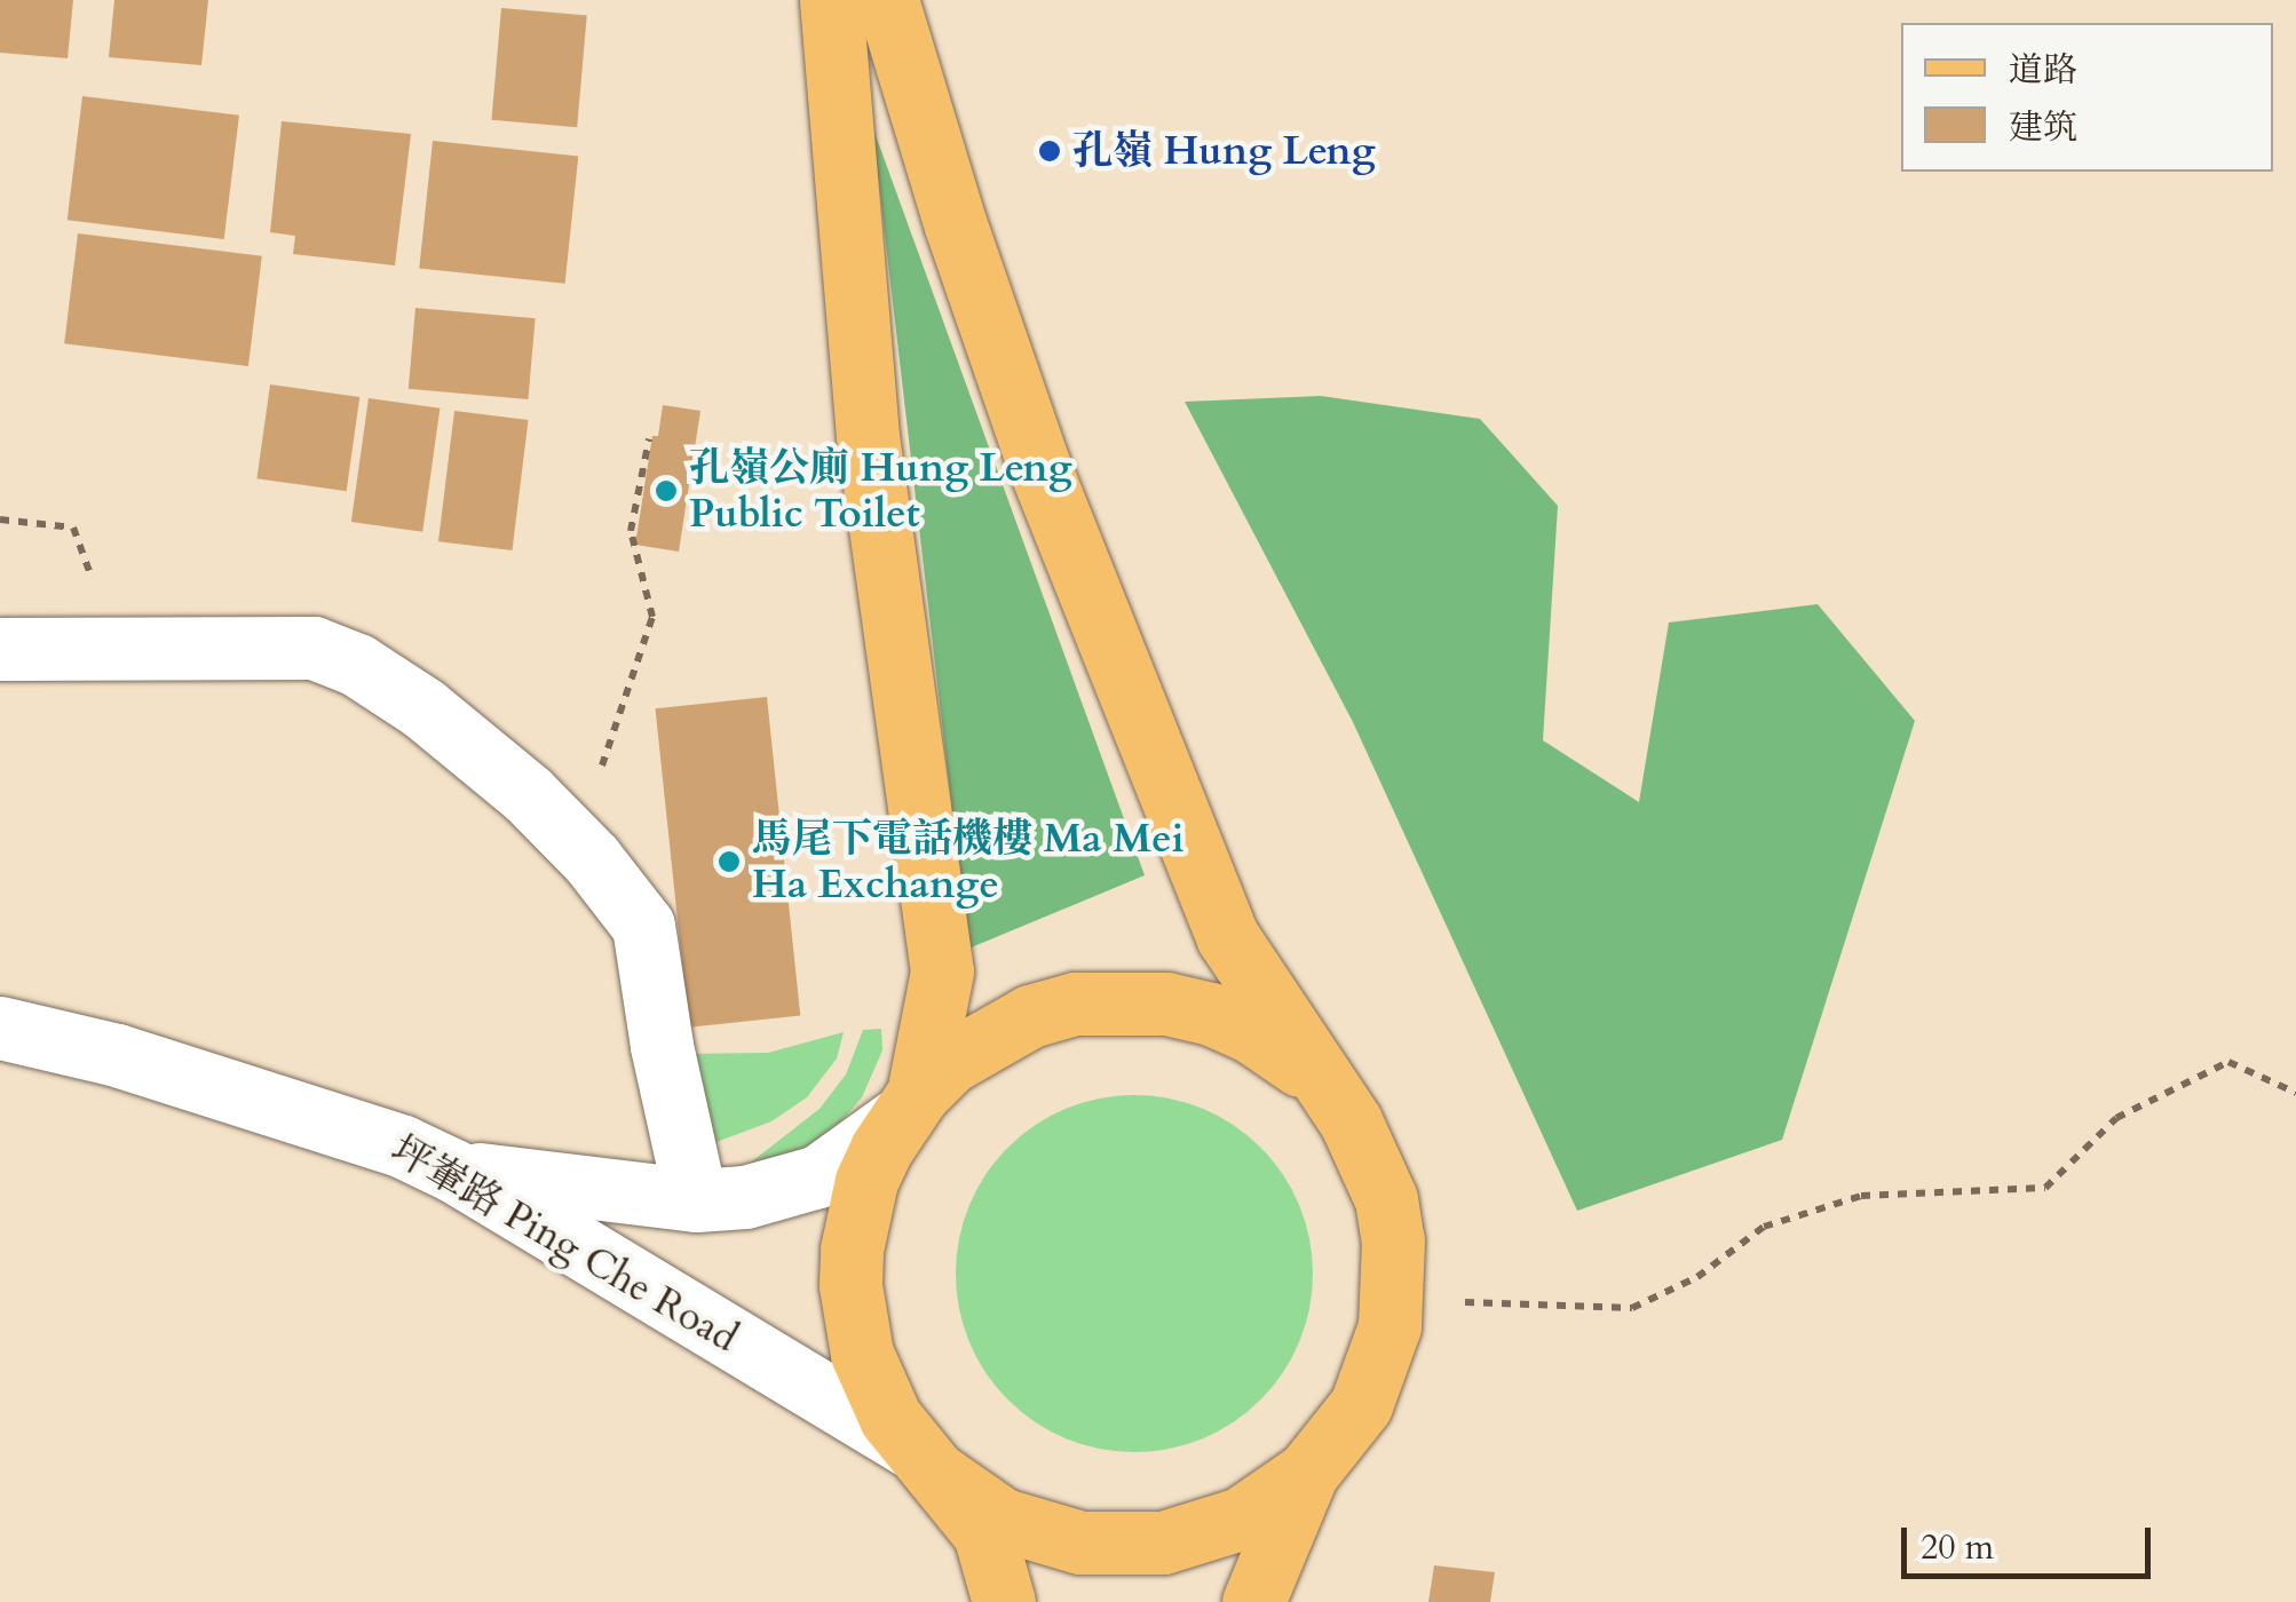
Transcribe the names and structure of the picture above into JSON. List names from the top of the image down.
{
  "streets": {
    "street": ["坪輋路 Ping Che Road"]
  },
  "places": ["孔嶺 Hung Leng", "孔嶺公廁 Hung Leng Public Toilet", "馬尾下電話機樓 Ma Mei Ha Exchange"],
  "legend": ["道路", "建筑"],
  "scale_bar": "20 m"
}
